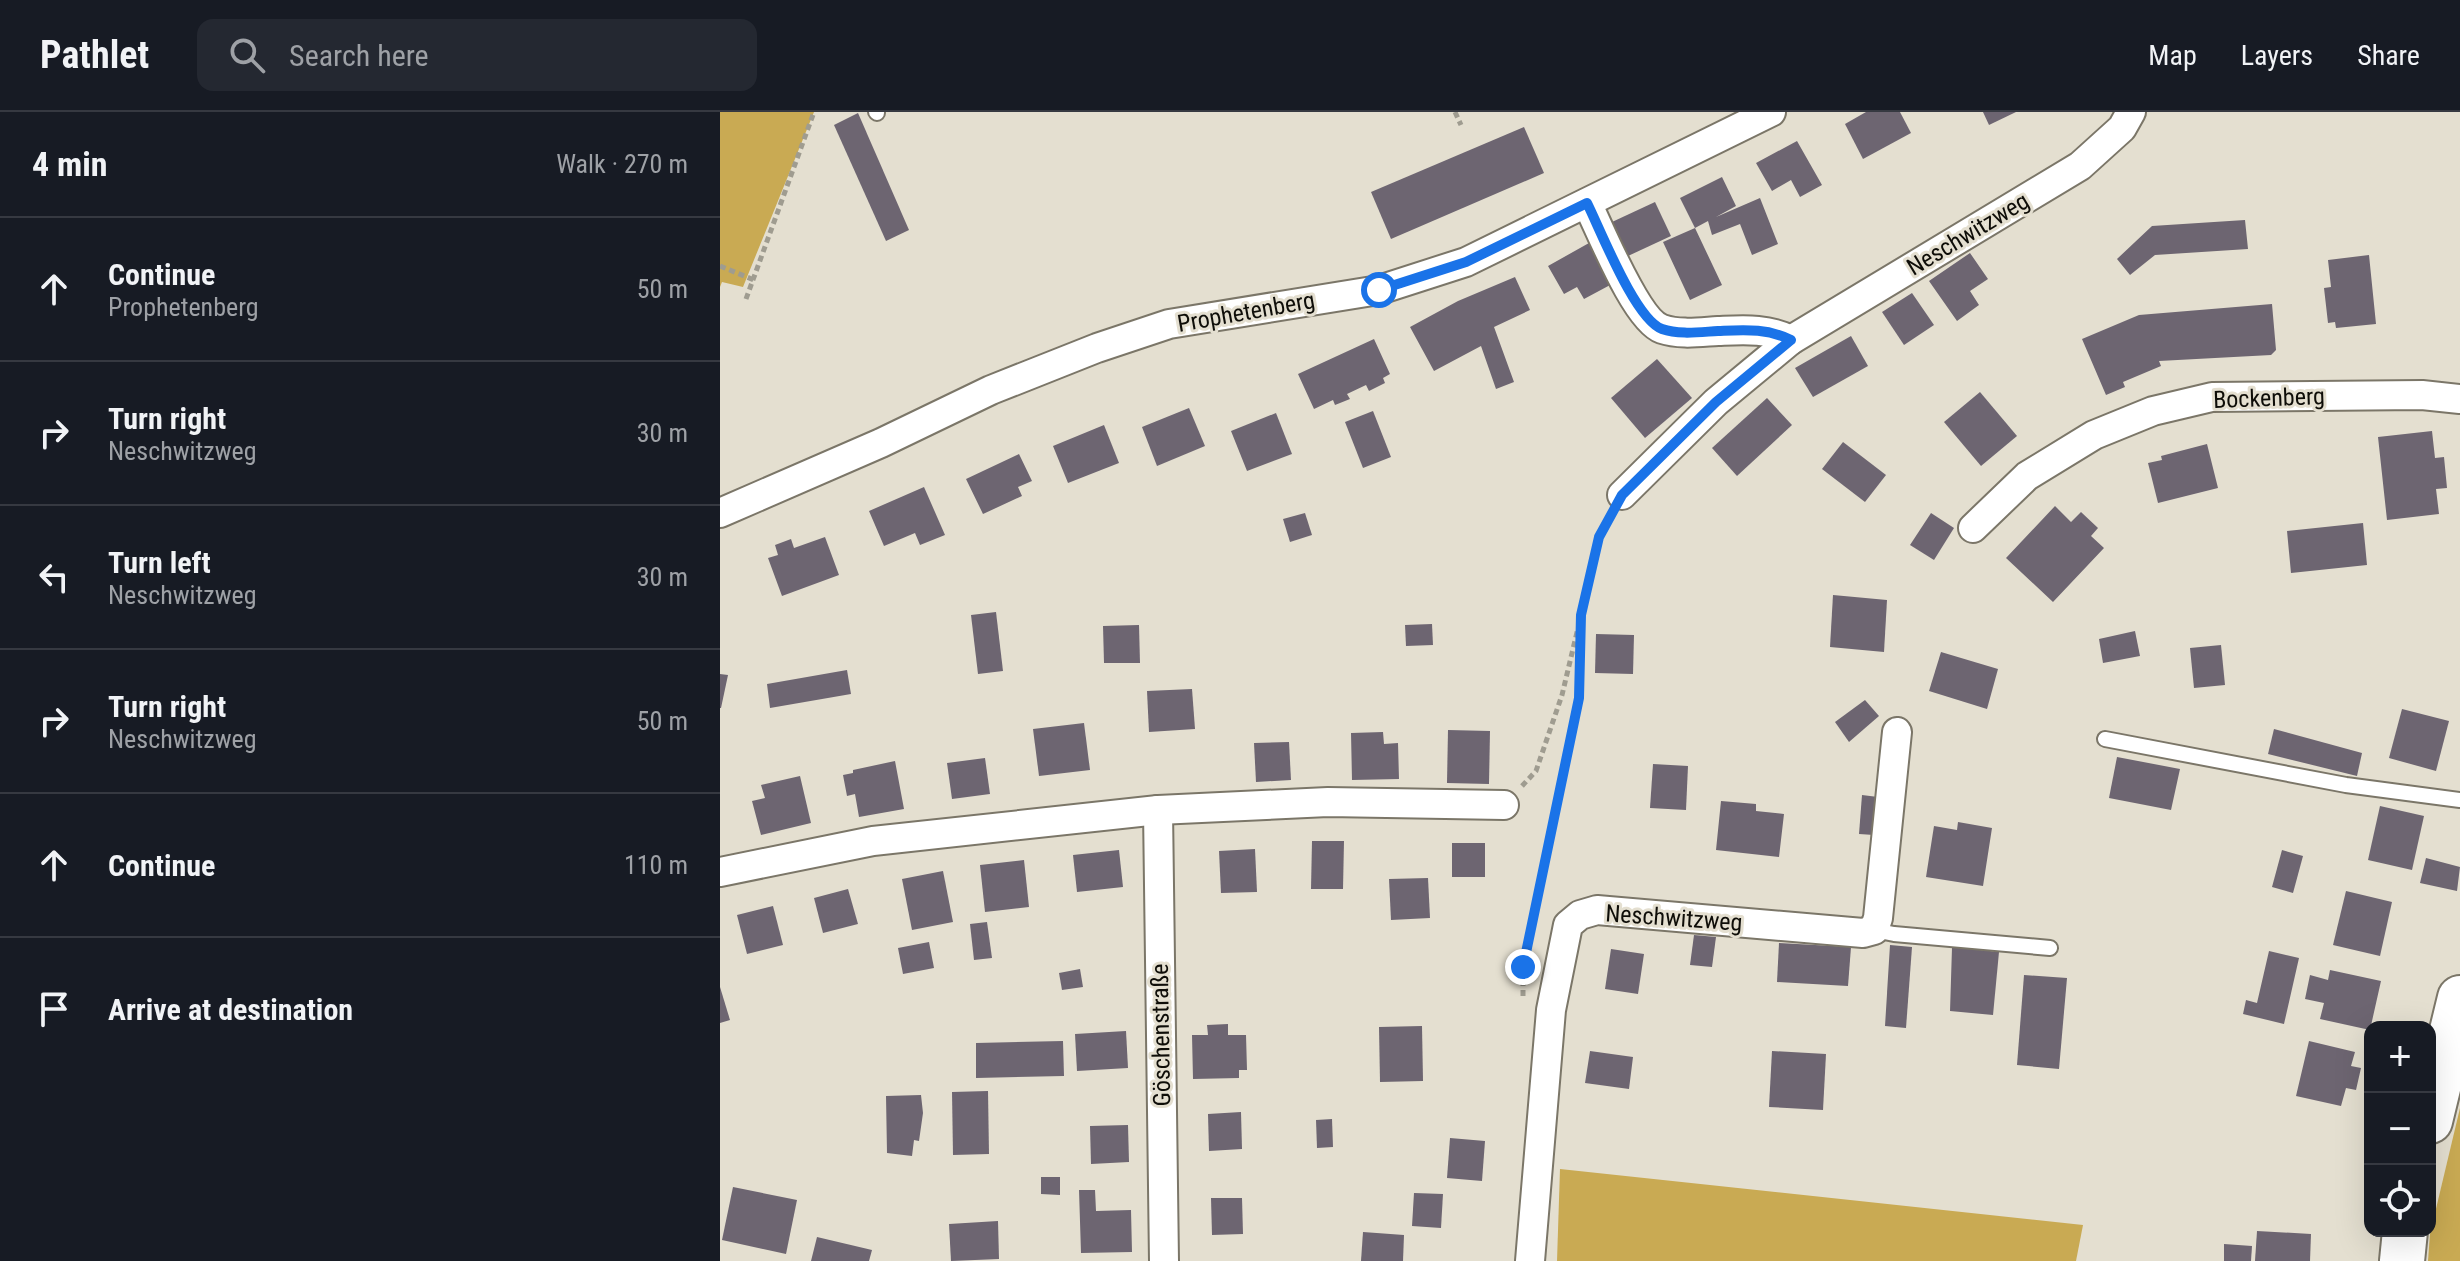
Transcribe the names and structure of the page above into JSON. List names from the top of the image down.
{
  "streets": {
    "street": [
      "Neschwitzweg",
      "Prophetenberg",
      "Bockenberg",
      "Göschenstraße"
    ]
  },
  "page": {
    "header": "Pathlet",
    "search": "Search here",
    "nav": ["Map", "Layers", "Share"],
    "heading": ["4 min", "Walk · 270 m"],
    "list": [
      ["Continue", "Prophetenberg", "50 m"],
      ["Turn right", "Neschwitzweg", "30 m"],
      ["Turn left", "Neschwitzweg", "30 m"],
      ["Turn right", "Neschwitzweg", "50 m"],
      ["Continue", "110 m"],
      "Arrive at destination"
    ],
    "map_buttons": ["+", "−"]
  }
}
